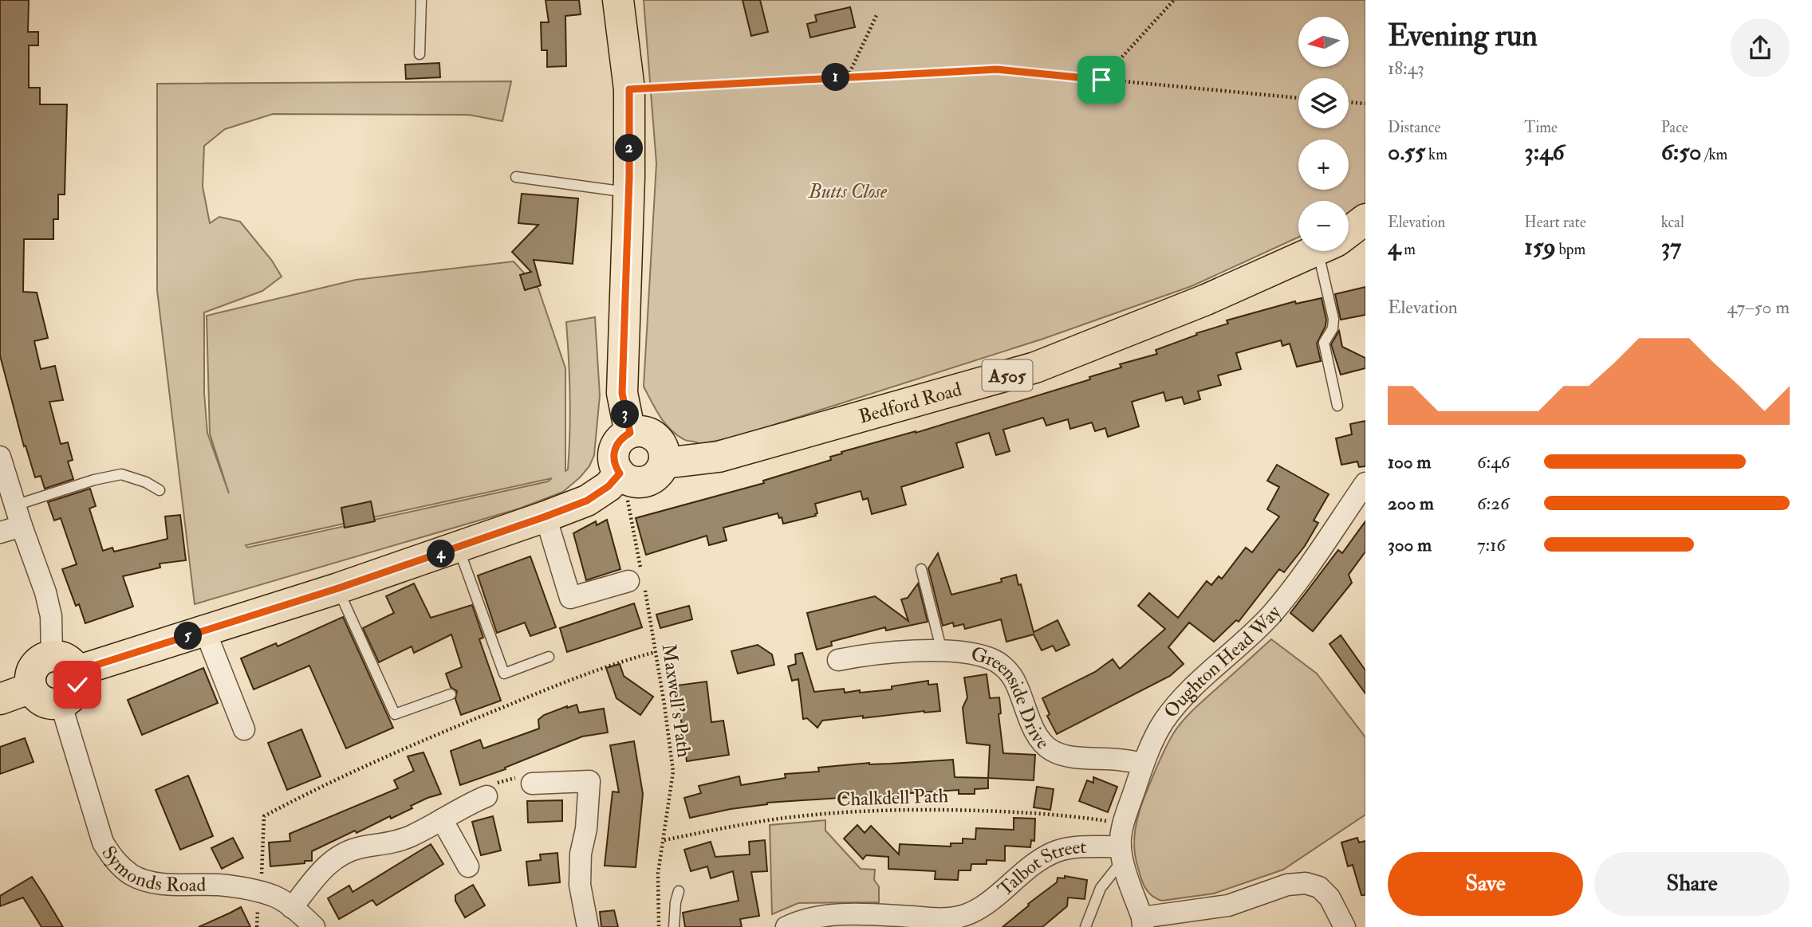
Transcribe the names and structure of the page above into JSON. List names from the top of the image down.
{
  "streets": {
    "main road": ["A505", "Bedford Road"],
    "street": [
      "Oughton Head Way",
      "Greenside Drive",
      "Symonds Road",
      "Talbot Street"
    ],
    "path": ["Maxwell's Path", "Chalkdell Path"]
  },
  "crossings": [
    ["Bedford Road", "Maxwell's Path"],
    ["Oughton Head Way", "Greenside Drive"],
    ["Oughton Head Way", "Chalkdell Path"],
    ["Oughton Head Way", "Talbot Street"],
    ["Maxwell's Path", "Chalkdell Path"]
  ],
  "parks": ["Butts Close"],
  "north": "left",
  "page": {
    "heading": ["Evening run", "18:43"],
    "map_buttons": ["+", "−"],
    "pins": [
      "1",
      "2",
      "3",
      "4",
      "5"
    ],
    "stats": [
      ["Distance", "0.55 km"],
      ["Time", "3:46"],
      ["Pace", "6:50 /km"],
      ["Elevation", "4 m"],
      ["Heart rate", "159 bpm"],
      ["kcal", "37"]
    ],
    "chart": ["Elevation", "47–50 m"],
    "list": [
      {
        "name": "100 m",
        "note": "6:46"
      },
      {
        "name": "200 m",
        "note": "6:26"
      },
      {
        "name": "300 m",
        "note": "7:16"
      }
    ],
    "buttons": ["Save", "Share"]
  }
}
